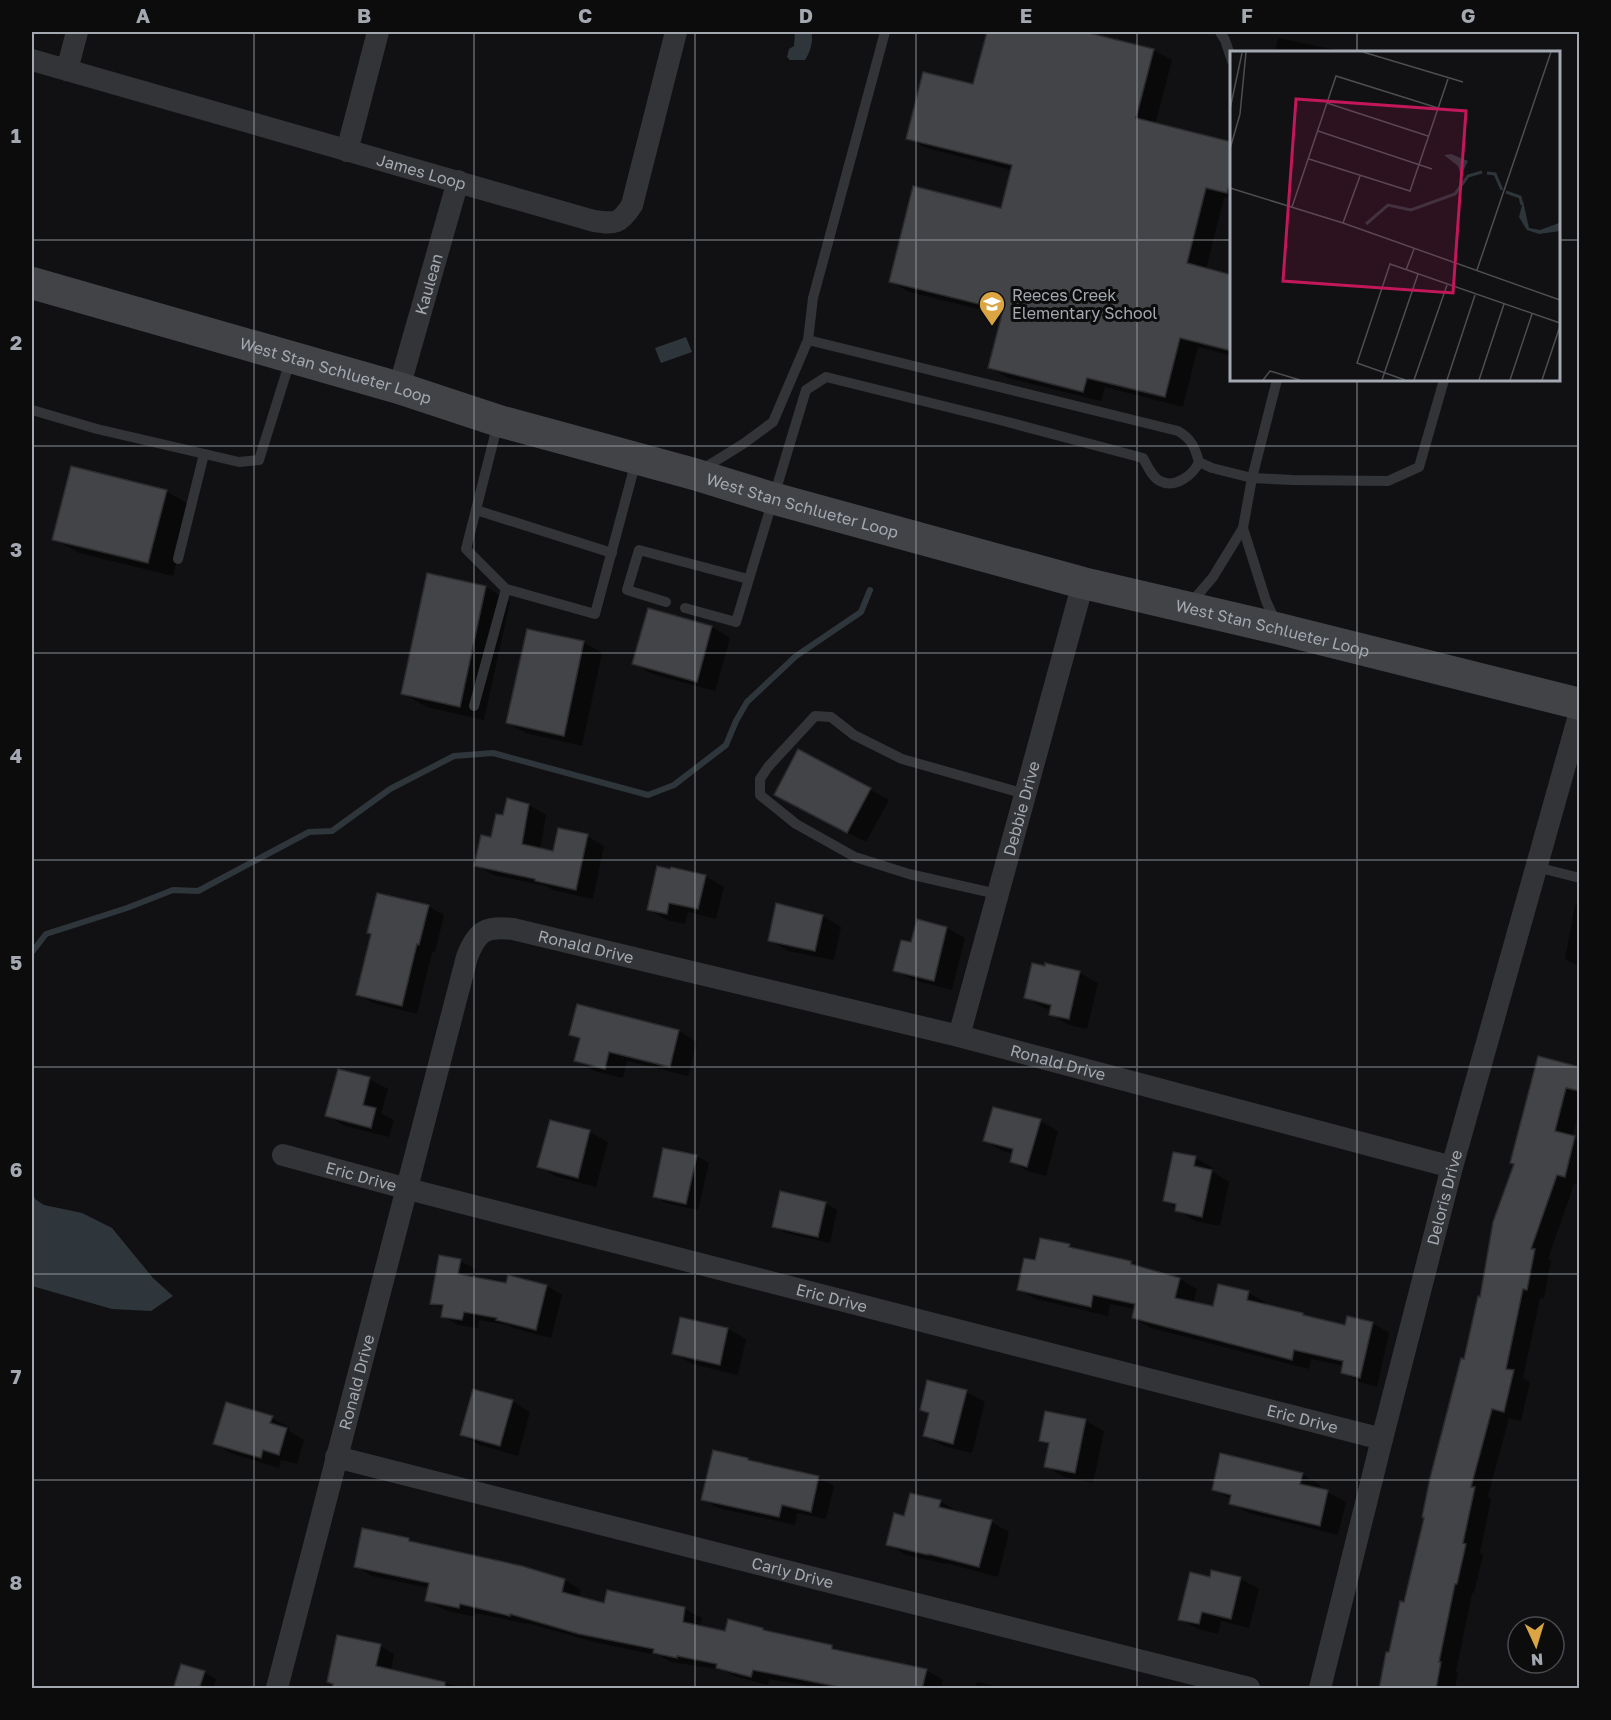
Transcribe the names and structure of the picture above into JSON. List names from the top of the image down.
{
  "streets": {
    "main road": ["West Stan Schlueter Loop"],
    "street": [
      "James Loop",
      "Kaulean",
      "Debbie Drive",
      "Ronald Drive",
      "Eric Drive",
      "Deloris Drive",
      "Carly Drive"
    ]
  },
  "crossings": [
    ["James Loop", "Kaulean"],
    ["Kaulean", "West Stan Schlueter Loop"],
    ["West Stan Schlueter Loop", "Debbie Drive"],
    ["Debbie Drive", "Ronald Drive"],
    ["Ronald Drive", "Eric Drive"],
    ["Ronald Drive", "Deloris Drive"],
    ["Ronald Drive", "Carly Drive"],
    ["Eric Drive", "Deloris Drive"]
  ],
  "places": {
    "school or university": ["Reeces Creek Elementary School"]
  },
  "north": "bottom",
  "grid": {
    "columns": [
      "A",
      "B",
      "C",
      "D",
      "E",
      "F",
      "G"
    ],
    "rows": [
      "1",
      "2",
      "3",
      "4",
      "5",
      "6",
      "7",
      "8"
    ]
  }
}
